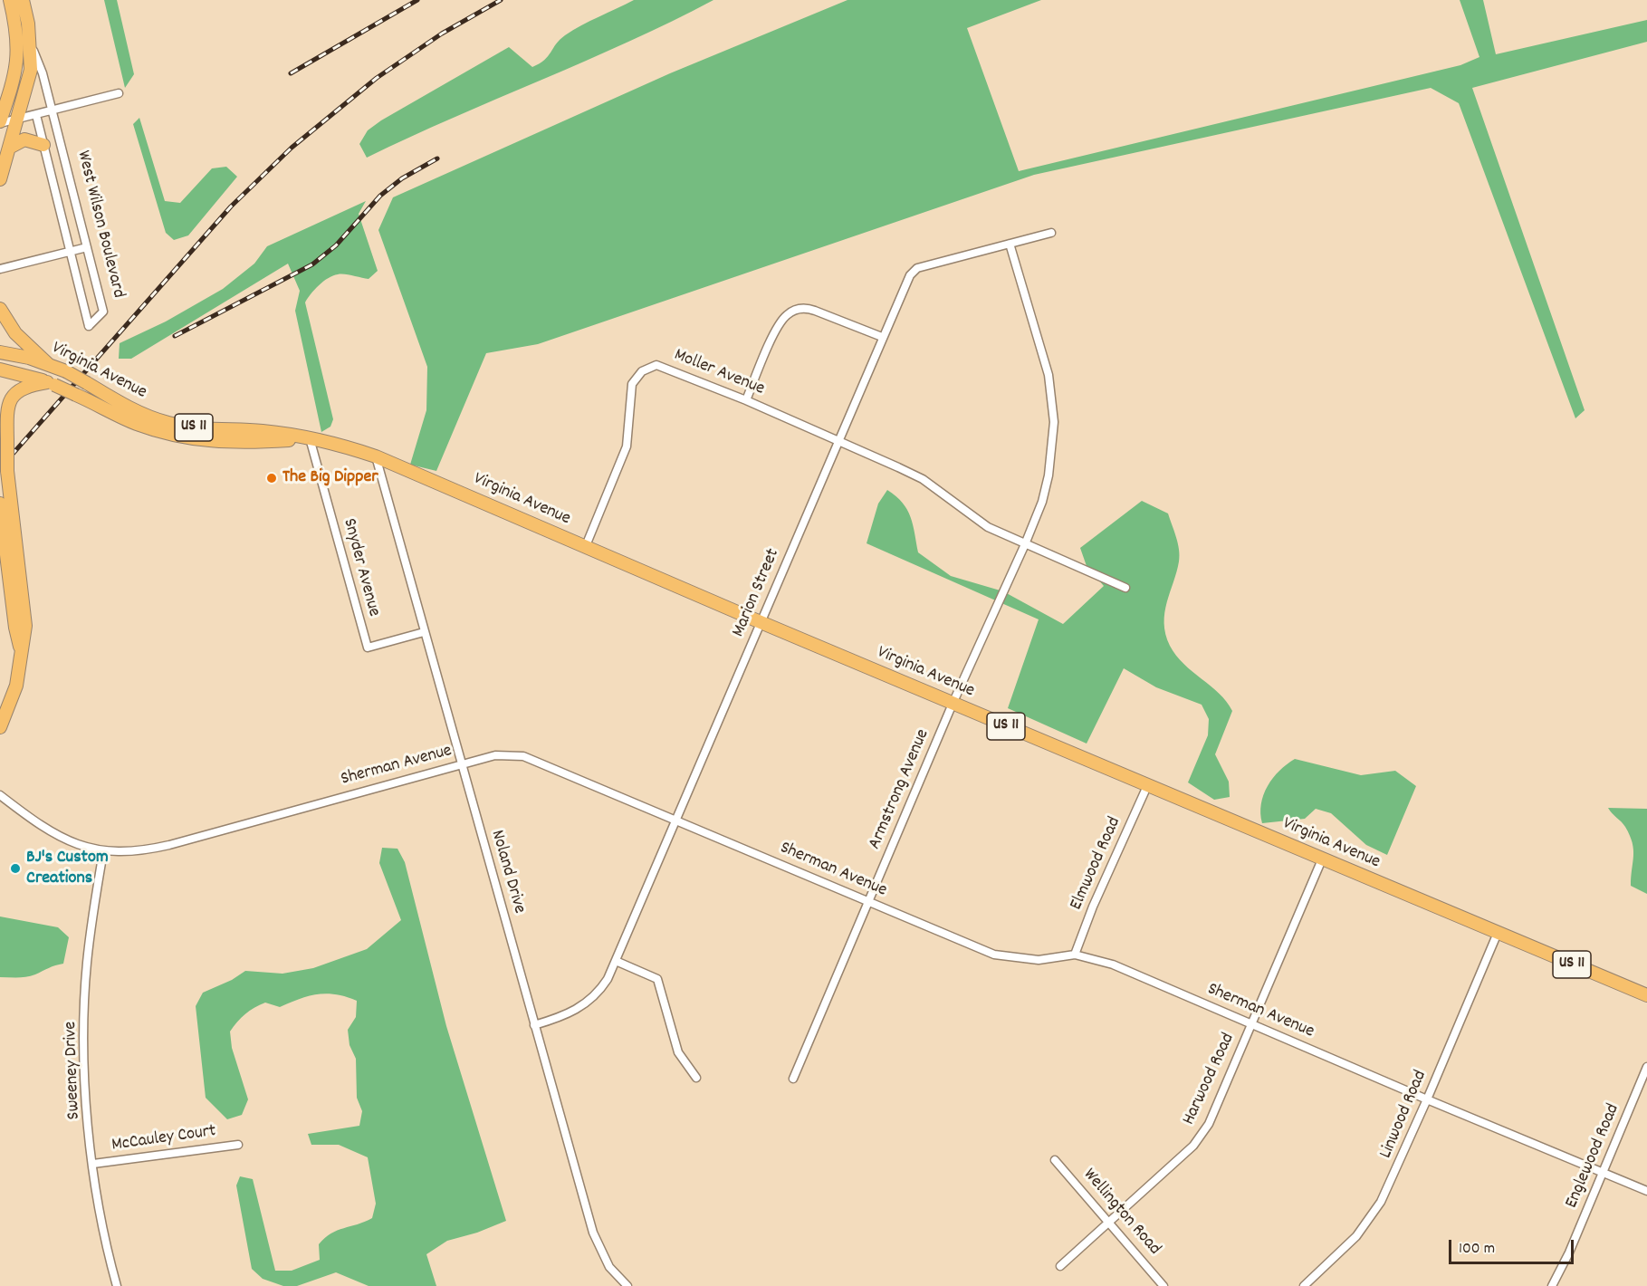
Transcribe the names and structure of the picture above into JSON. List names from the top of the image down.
{
  "streets": {
    "main road": ["West Wilson Boulevard", "Virginia Avenue", "US 11"],
    "street": [
      "Moller Avenue",
      "Snyder Avenue",
      "Marion Street",
      "Sherman Avenue",
      "Armstrong Avenue",
      "Elmwood Road",
      "Noland Drive",
      "Sweeney Drive",
      "Harwood Road",
      "Linwood Road",
      "McCauley Court",
      "Englewood Road",
      "Wellington Road"
    ]
  },
  "crossings": [
    ["Virginia Avenue", "Moller Avenue"],
    ["Virginia Avenue", "Snyder Avenue"],
    ["Virginia Avenue", "Marion Street"],
    ["Virginia Avenue", "Armstrong Avenue"],
    ["Virginia Avenue", "Elmwood Road"],
    ["Virginia Avenue", "Noland Drive"],
    ["Virginia Avenue", "Harwood Road"],
    ["Virginia Avenue", "Linwood Road"],
    ["Moller Avenue", "Marion Street"],
    ["Moller Avenue", "Armstrong Avenue"],
    ["Snyder Avenue", "Noland Drive"],
    ["Marion Street", "Sherman Avenue"],
    ["Marion Street", "Armstrong Avenue"],
    ["Marion Street", "Noland Drive"],
    ["Sherman Avenue", "Armstrong Avenue"],
    ["Sherman Avenue", "Elmwood Road"],
    ["Sherman Avenue", "Noland Drive"],
    ["Sherman Avenue", "Sweeney Drive"],
    ["Sherman Avenue", "Harwood Road"],
    ["Sherman Avenue", "Linwood Road"],
    ["Sherman Avenue", "Englewood Road"],
    ["Sweeney Drive", "McCauley Court"],
    ["Harwood Road", "Wellington Road"]
  ],
  "places": ["The Big Dipper", "BJ's Custom Creations"],
  "scale_bar": "100 m"
}
